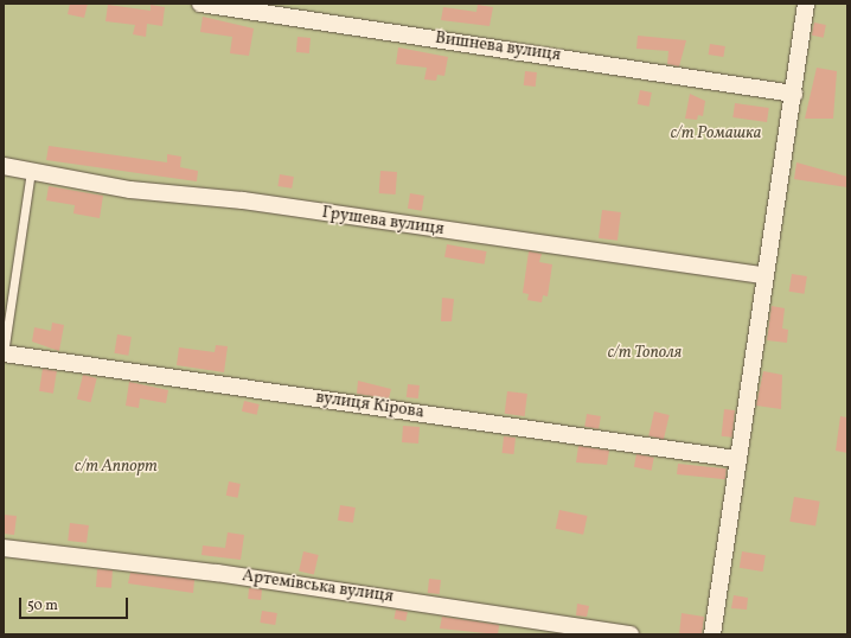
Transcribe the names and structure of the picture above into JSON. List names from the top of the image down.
{
  "streets": {
    "street": [
      "Вишнева вулиця",
      "Грушева вулиця",
      "вулиця Кірова",
      "Артемівська вулиця"
    ]
  },
  "parks": ["с/т Ромашка", "с/т Тополя", "с/т Аппорт"],
  "scale_bar": "50 m"
}
